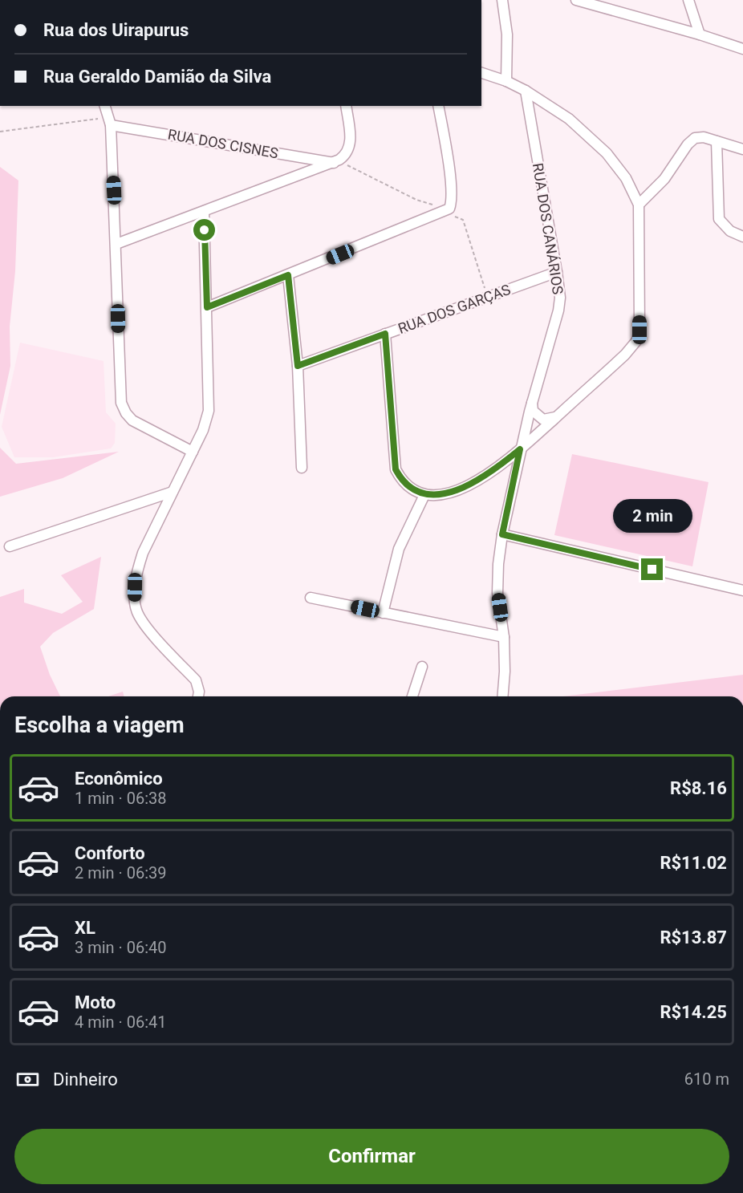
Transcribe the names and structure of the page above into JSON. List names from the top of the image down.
{
  "streets": {
    "street": ["RUA DOS CISNES", "RUA DOS CANÁRIOS", "RUA DOS GARÇAS"]
  },
  "crossings": [
    ["RUA DOS CANÁRIOS", "RUA DOS GARÇAS"]
  ],
  "page": {
    "banner": ["Rua dos Uirapurus", "Rua Geraldo Damião da Silva"],
    "bubble": "2 min",
    "heading": "Escolha a viagem",
    "list": [
      {
        "name": "Econômico",
        "note": "1 min · 06:38",
        "value": "R$8.16"
      },
      {
        "name": "Conforto",
        "note": "2 min · 06:39",
        "value": "R$11.02"
      },
      {
        "name": "XL",
        "note": "3 min · 06:40",
        "value": "R$13.87"
      },
      {
        "name": "Moto",
        "note": "4 min · 06:41",
        "value": "R$14.25"
      }
    ],
    "pay": ["Dinheiro", "610 m"],
    "buttons": "Confirmar"
  }
}
